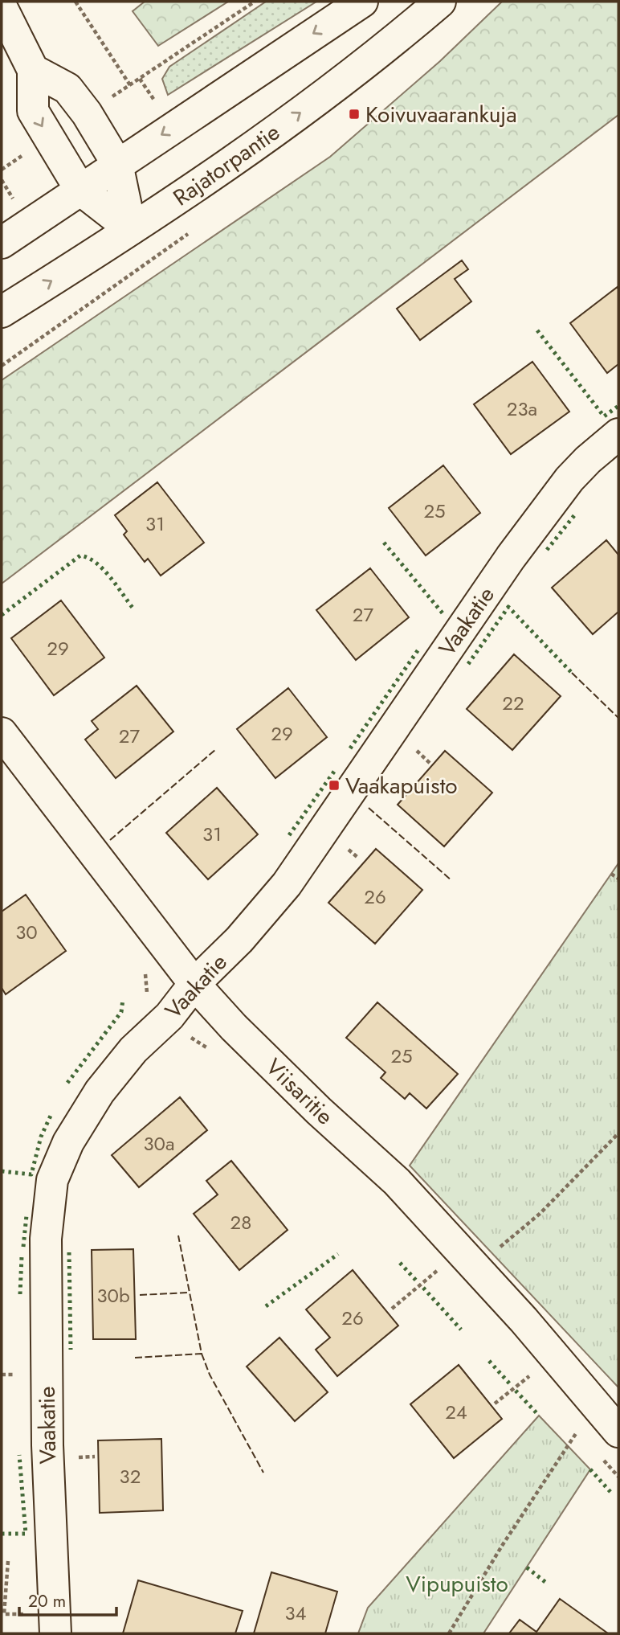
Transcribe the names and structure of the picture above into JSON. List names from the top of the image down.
{
  "streets": {
    "street": ["Rajatorpantie", "Vaakatie", "Viisaritie"]
  },
  "crossings": [
    ["Vaakatie", "Viisaritie"]
  ],
  "parks": ["Vipupuisto"],
  "places": {
    "transit": ["Koivuvaarankuja", "Vaakapuisto"]
  },
  "house_numbers": [
    "23a",
    "25",
    "31",
    "27",
    "29",
    "22",
    "29",
    "27",
    "31",
    "26",
    "30",
    "25",
    "30a",
    "28",
    "30b",
    "26",
    "24",
    "32",
    "34"
  ],
  "scale_bar": "20 m"
}
